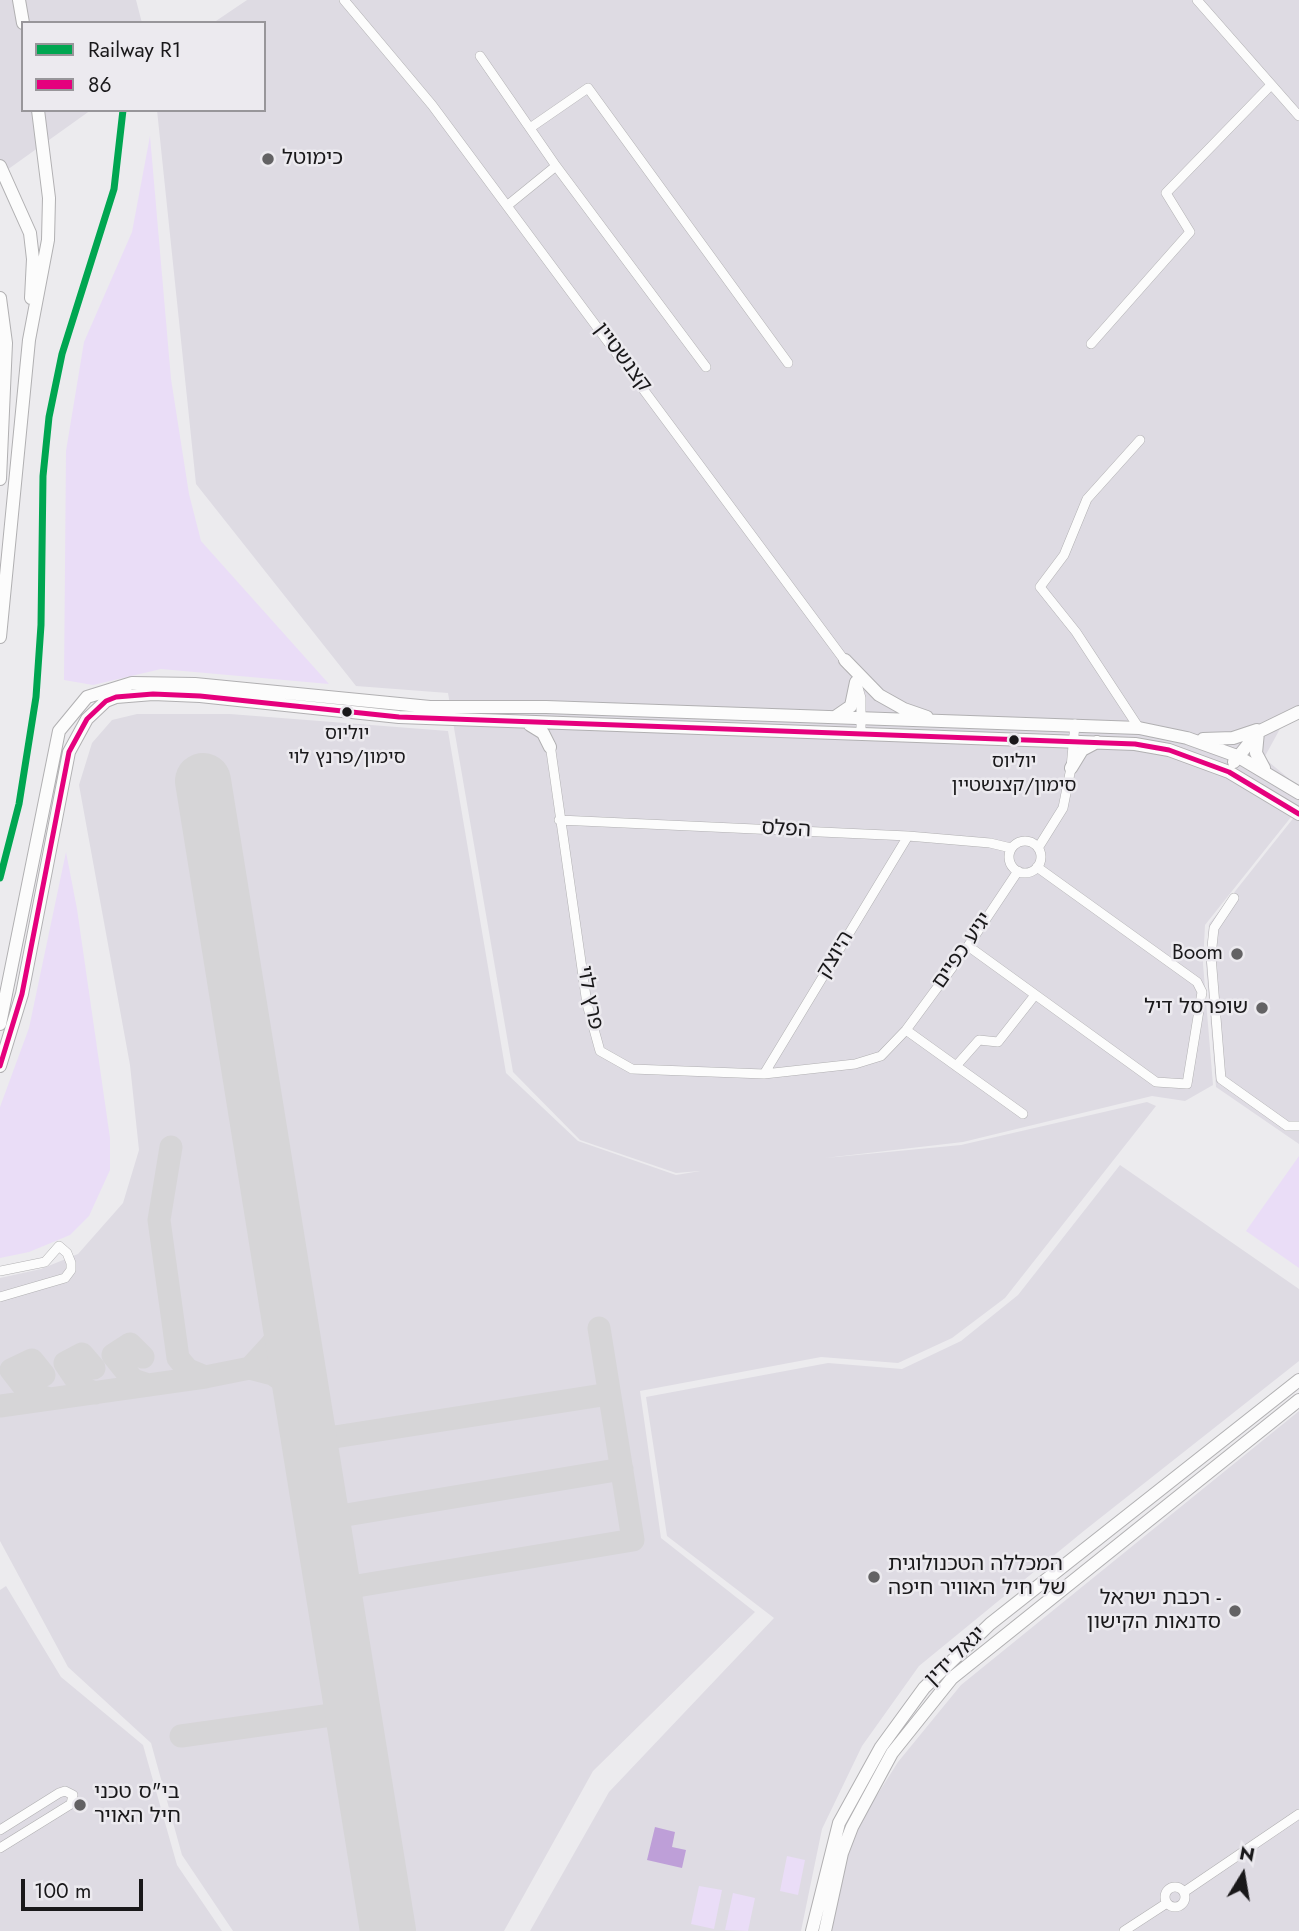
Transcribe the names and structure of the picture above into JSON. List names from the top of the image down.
{
  "streets": {
    "street": [
      "קצנשטיין",
      "הפלס",
      "יגיע כפיים",
      "היוצק",
      "פרץ לוי",
      "יגאל ידין"
    ]
  },
  "crossings": [
    ["הפלס", "יגיע כפיים"],
    ["הפלס", "היוצק"],
    ["הפלס", "פרץ לוי"],
    ["יגיע כפיים", "פרץ לוי"],
    ["היוצק", "פרץ לוי"]
  ],
  "places": [
    "כימוטל",
    "יוליוס סימון/פרנץ לוי",
    "יוליוס סימון/קצנשטיין",
    "Boom",
    "שופרסל דיל",
    "המכללה הטכנולוגית של חיל האוויר חיפה",
    "רכבת ישראל - סדנאות הקישון",
    "בי\"ס טכני חיל האויר"
  ],
  "lines": ["rail line R1", "transit line 86"],
  "legend": ["Railway R1", "86"],
  "scale_bar": "100 m",
  "north": "top"
}
